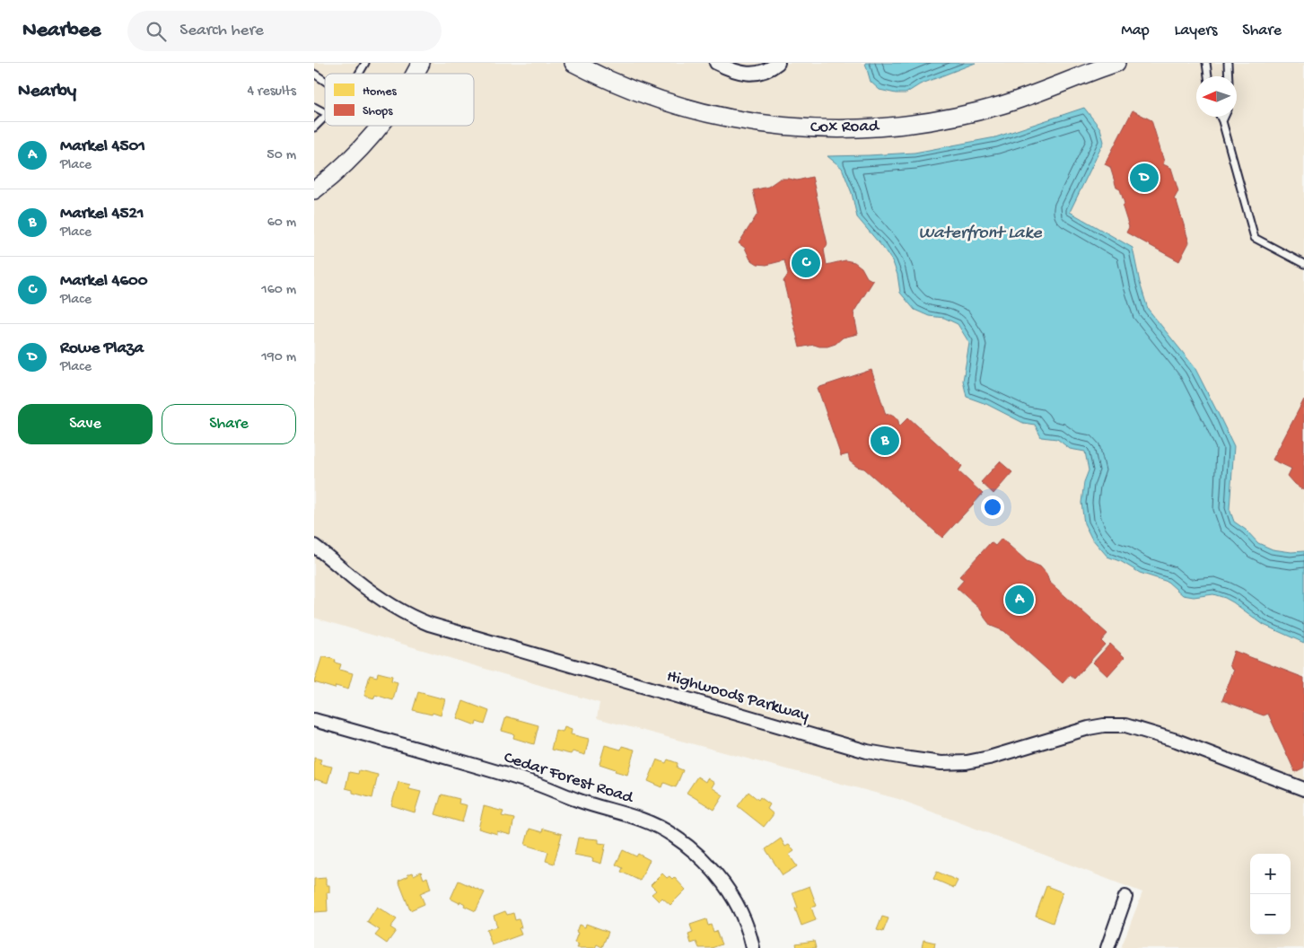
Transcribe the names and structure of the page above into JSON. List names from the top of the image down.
{
  "streets": {
    "main road": ["Cox Road"],
    "street": ["Highwoods Parkway", "Cedar Forest Road"]
  },
  "water": ["Waterfront Lake"],
  "legend": ["Homes", "Shops"],
  "north": "left",
  "page": {
    "header": "Nearbee",
    "search": "Search here",
    "nav": ["Map", "Layers", "Share"],
    "heading": ["Nearby", "4 results"],
    "list": [
      {
        "mark": "A",
        "name": "Markel 4501",
        "note": "Place",
        "value": "50 m"
      },
      {
        "mark": "B",
        "name": "Markel 4521",
        "note": "Place",
        "value": "60 m"
      },
      {
        "mark": "C",
        "name": "Markel 4600",
        "note": "Place",
        "value": "160 m"
      },
      {
        "mark": "D",
        "name": "Rowe Plaza",
        "note": "Place",
        "value": "190 m"
      }
    ],
    "pins": [
      "D",
      "C",
      "B",
      "A"
    ],
    "buttons": ["Save", "Share"],
    "map_buttons": ["+", "−"]
  }
}
